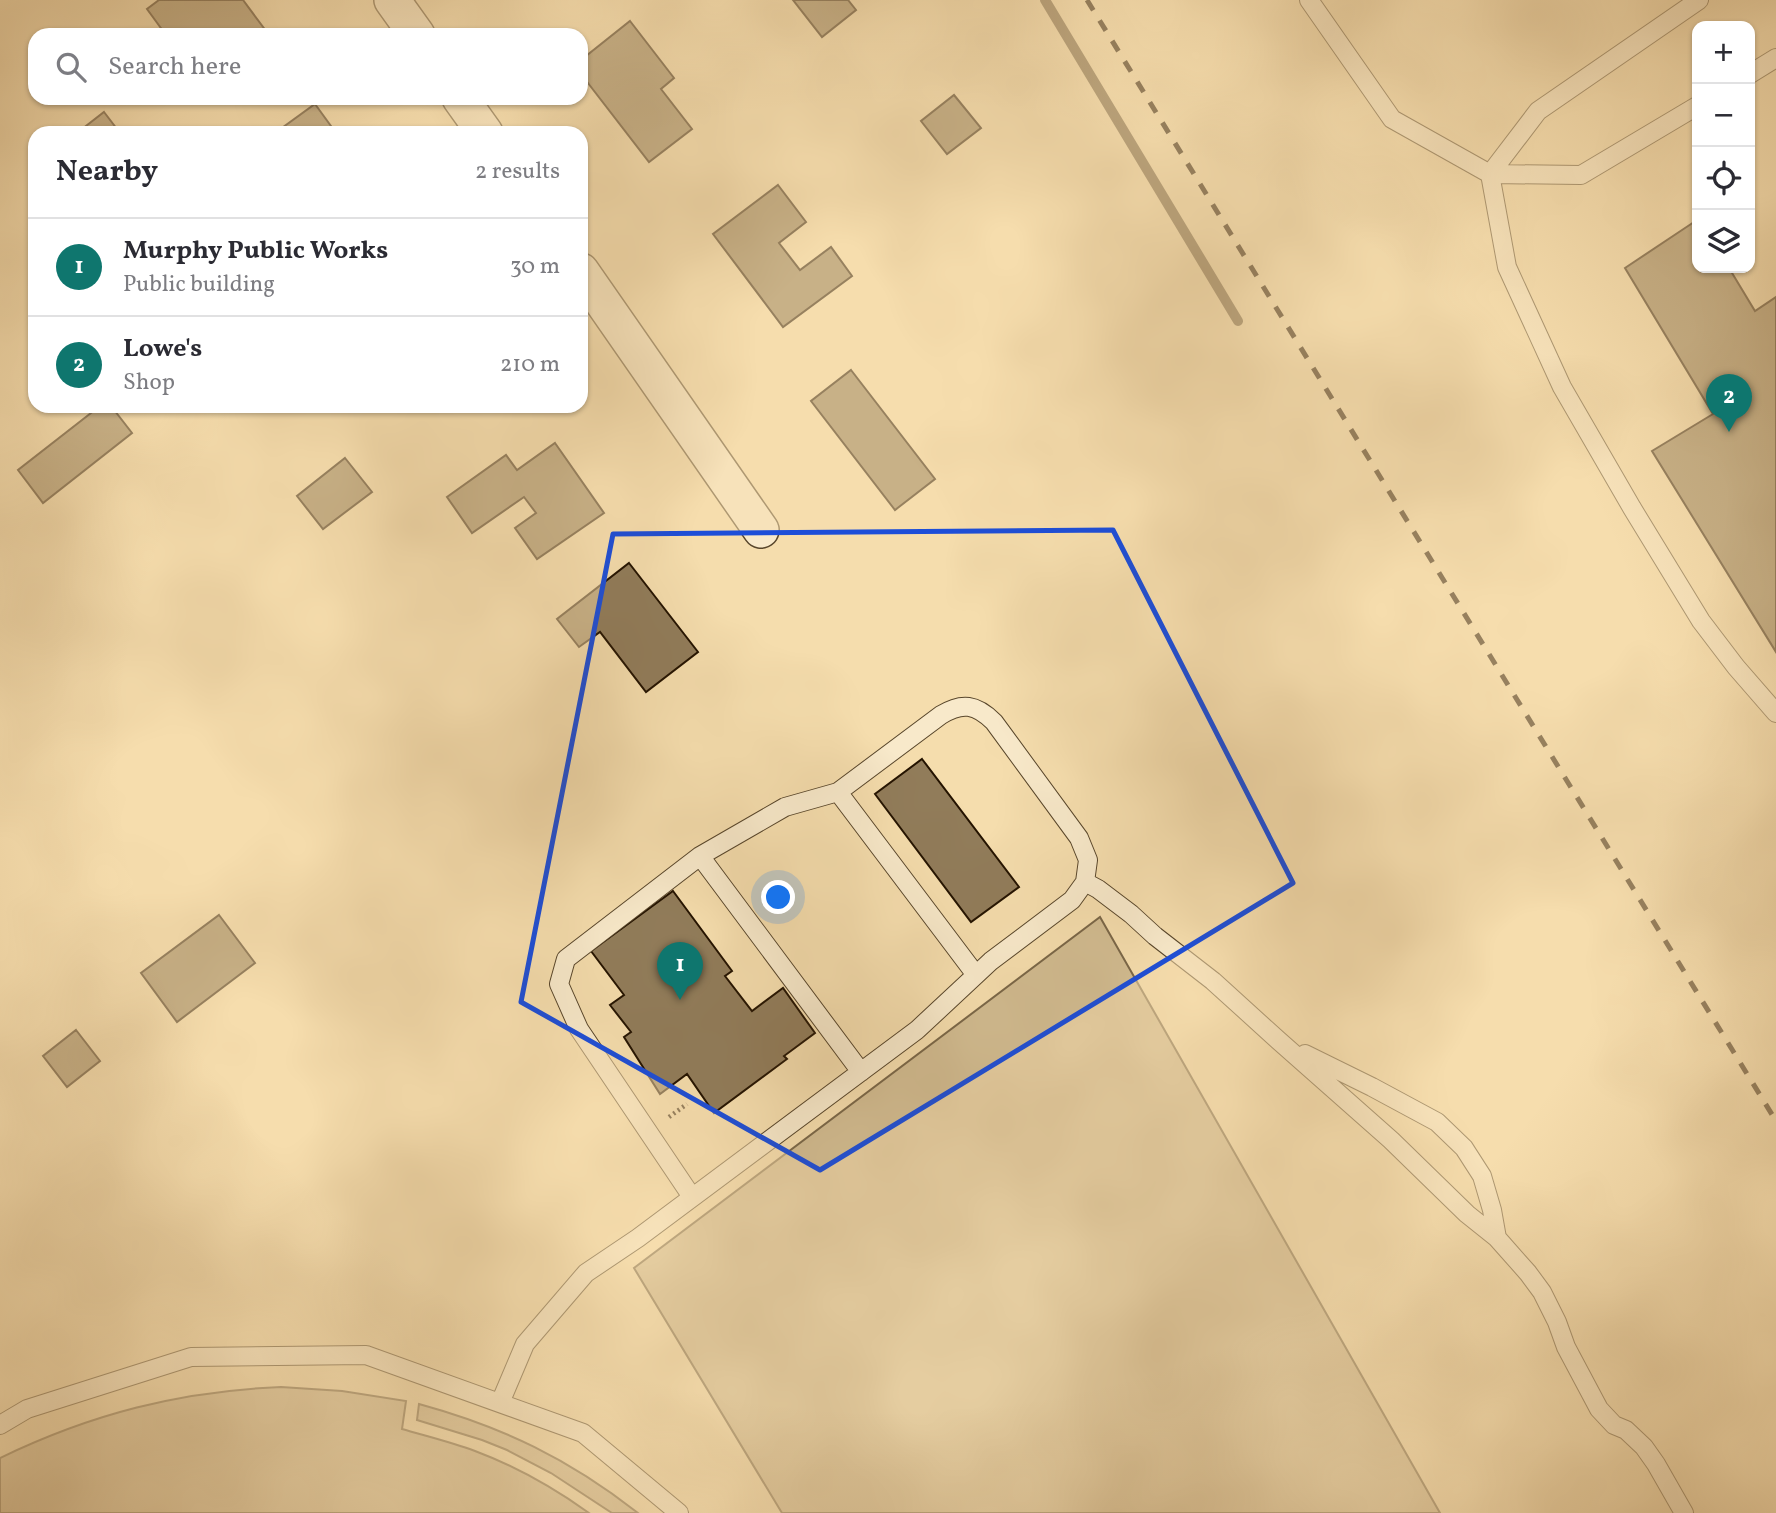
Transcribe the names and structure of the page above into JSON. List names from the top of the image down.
{
  "page": {
    "map_buttons": ["+", "−"],
    "search": "Search here",
    "heading": ["Nearby", "2 results"],
    "list": [
      {
        "mark": "1",
        "name": "Murphy Public Works",
        "note": "Public building",
        "value": "30 m"
      },
      {
        "mark": "2",
        "name": "Lowe's",
        "note": "Shop",
        "value": "210 m"
      }
    ],
    "pins": ["2", "1"]
  }
}
